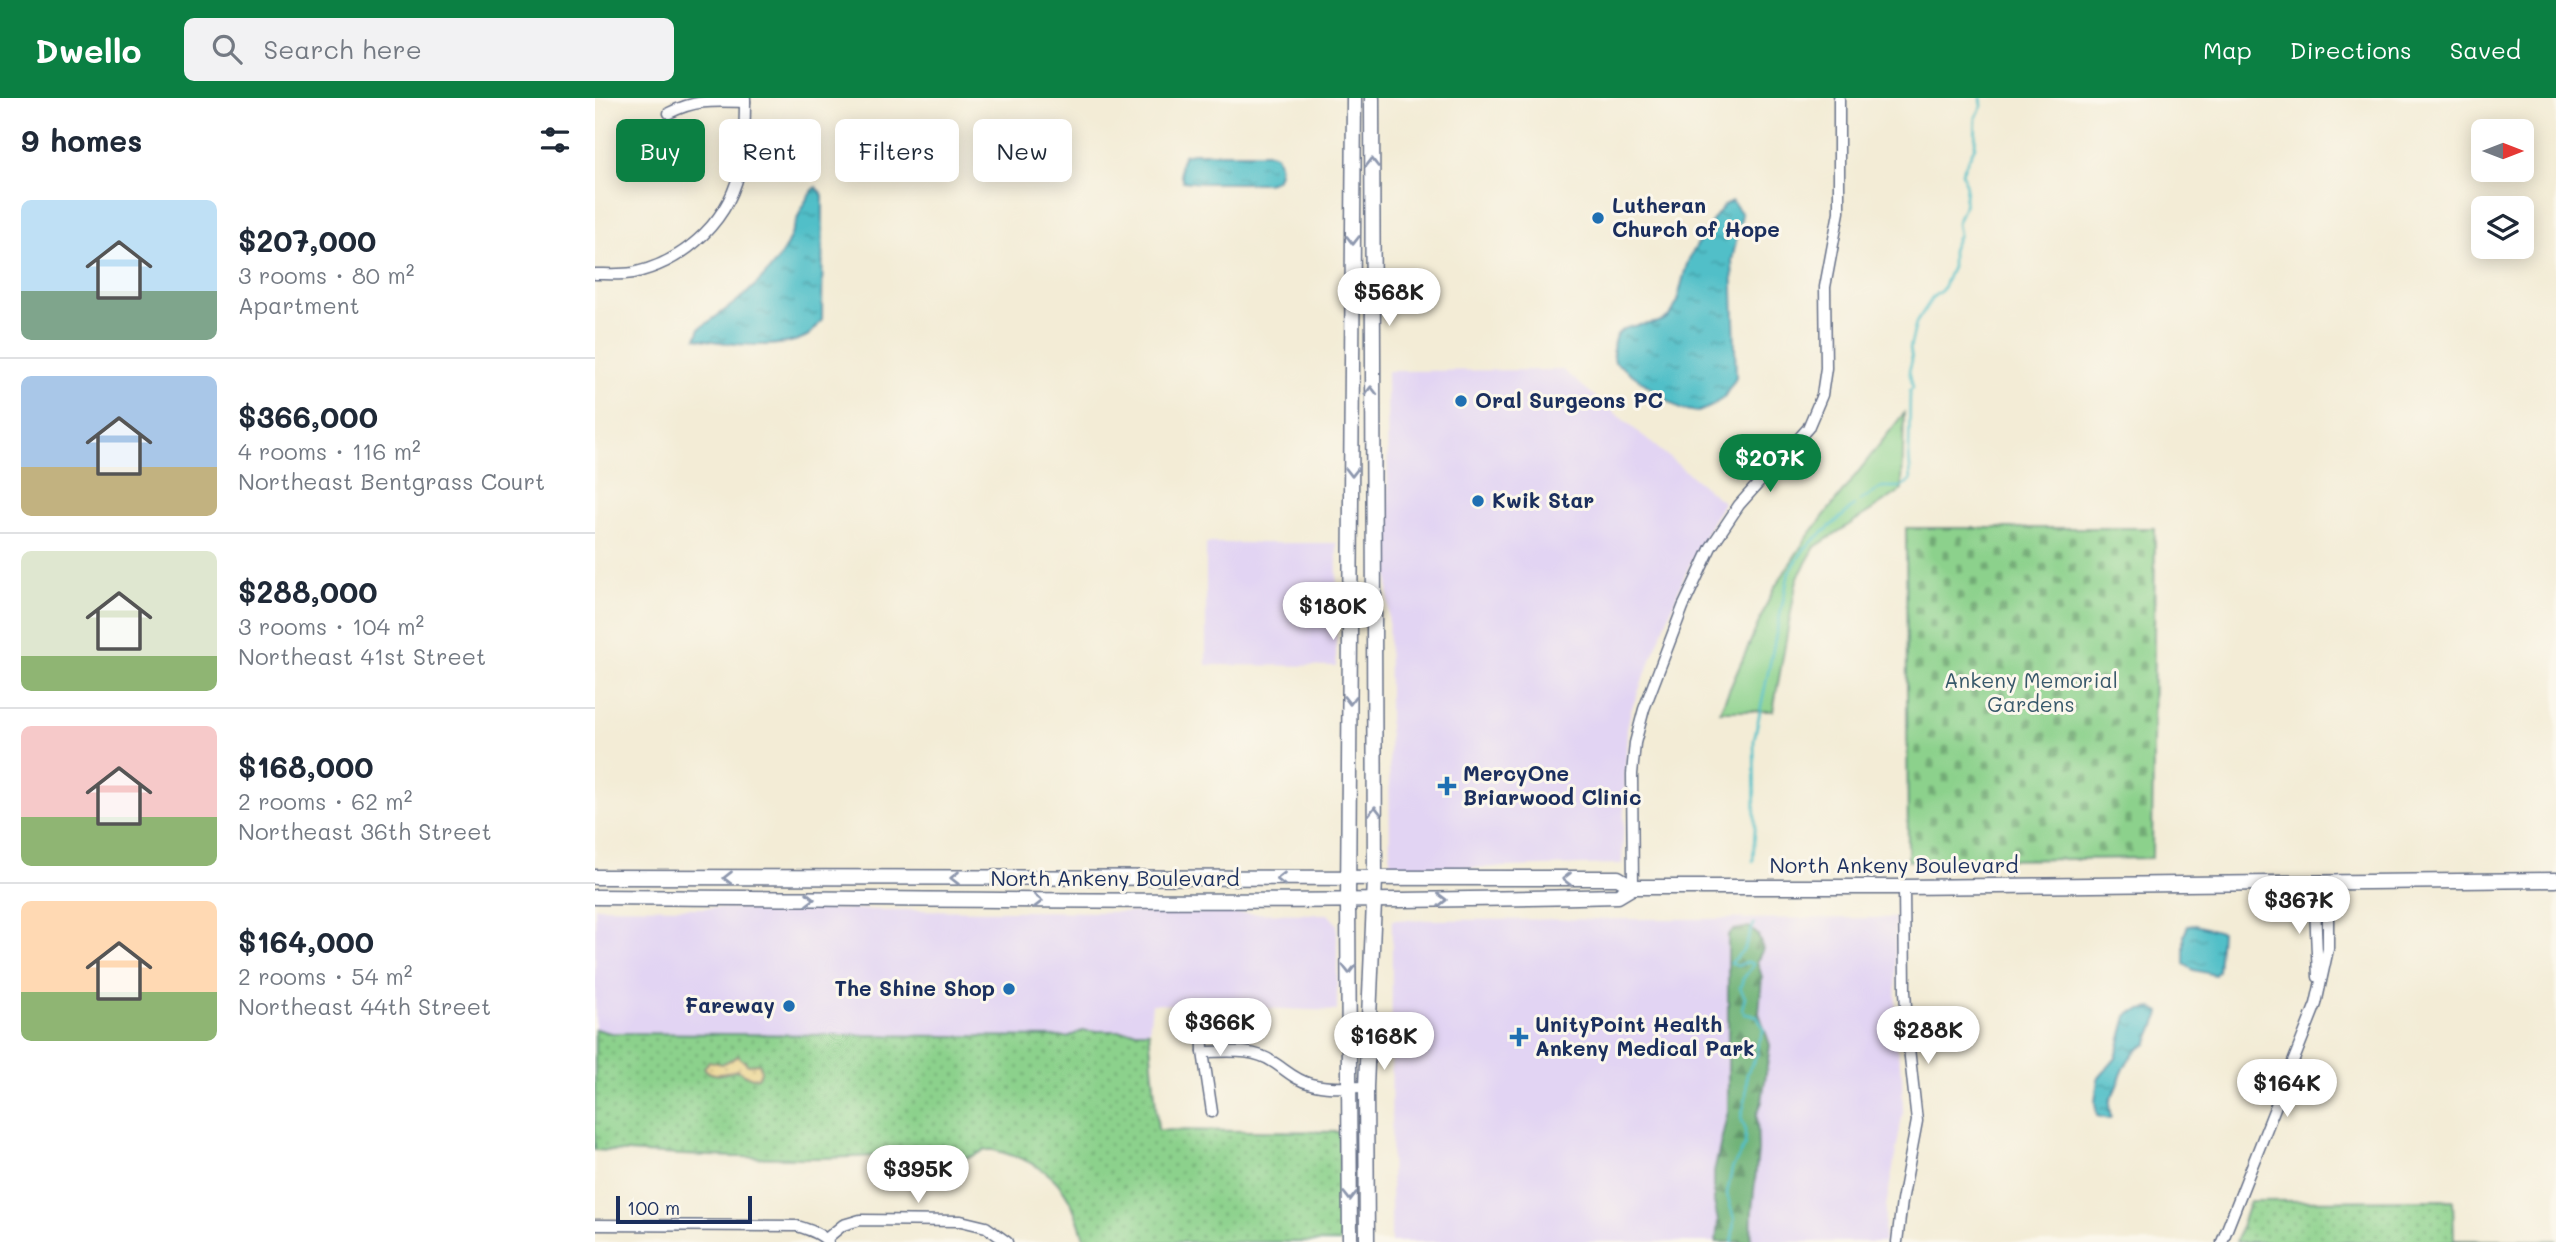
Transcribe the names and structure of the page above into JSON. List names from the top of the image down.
{
  "streets": {
    "main road": ["North Ankeny Boulevard"]
  },
  "parks": ["Ankeny Memorial Gardens"],
  "places": {
    "other": [
      "Lutheran Church of Hope",
      "Oral Surgeons PC",
      "Kwik Star",
      "The Shine Shop",
      "Fareway"
    ],
    "health": ["MercyOne Briarwood Clinic", "UnityPoint Health Ankeny Medical Park"]
  },
  "scale_bar": "100 m",
  "north": "right",
  "page": {
    "header": "Dwello",
    "search": "Search here",
    "nav": ["Map", "Directions", "Saved"],
    "heading": "9 homes",
    "chip": [
      "Buy",
      "Rent",
      "Filters",
      "New"
    ],
    "list": [
      {
        "name": "$207,000",
        "note": "3 rooms · 80 m² · Apartment"
      },
      {
        "name": "$366,000",
        "note": "4 rooms · 116 m² · Northeast Bentgrass Court"
      },
      {
        "name": "$288,000",
        "note": "3 rooms · 104 m² · Northeast 41st Street"
      },
      {
        "name": "$168,000",
        "note": "2 rooms · 62 m² · Northeast 36th Street"
      },
      {
        "name": "$164,000",
        "note": "2 rooms · 54 m² · Northeast 44th Street"
      }
    ],
    "price": [
      "$568K",
      "$207K",
      "$180K",
      "$367K",
      "$366K",
      "$288K",
      "$168K",
      "$164K",
      "$395K"
    ],
    "scale": "100 m"
  }
}
